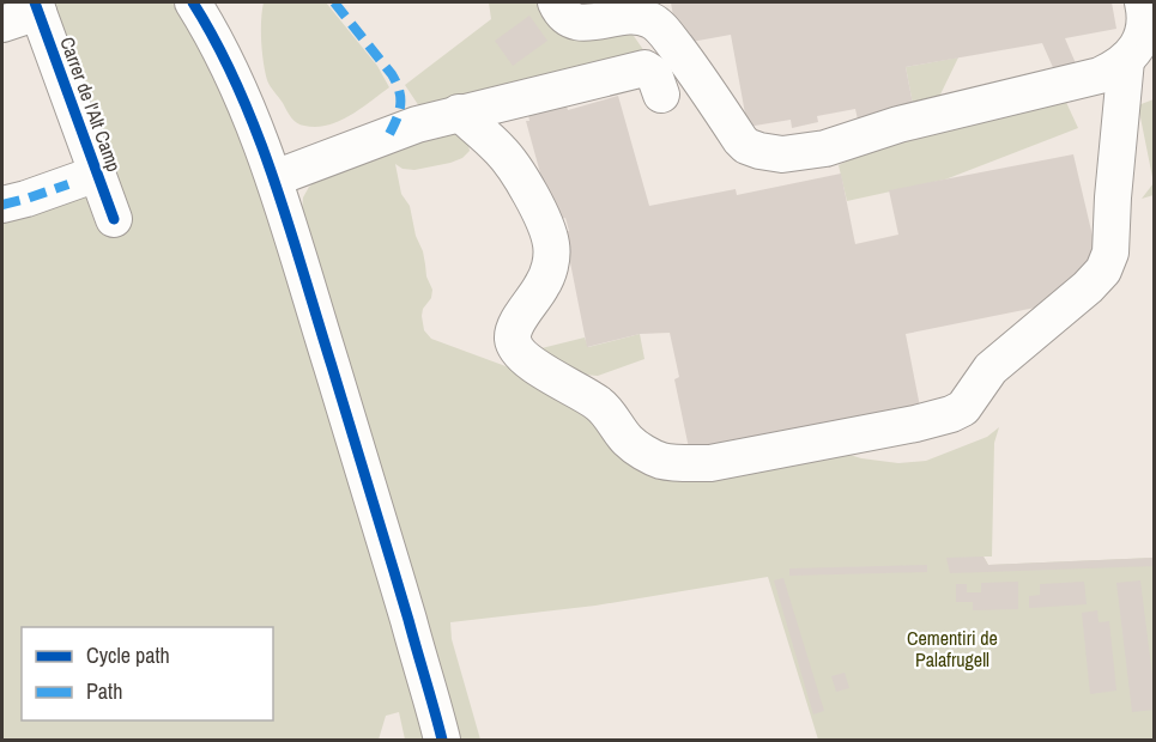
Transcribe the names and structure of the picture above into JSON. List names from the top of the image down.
{
  "streets": {
    "street": ["Carrer de l'Alt Camp"]
  },
  "parks": ["Cementiri de Palafrugell"],
  "legend": ["Cycle path", "Path"]
}
